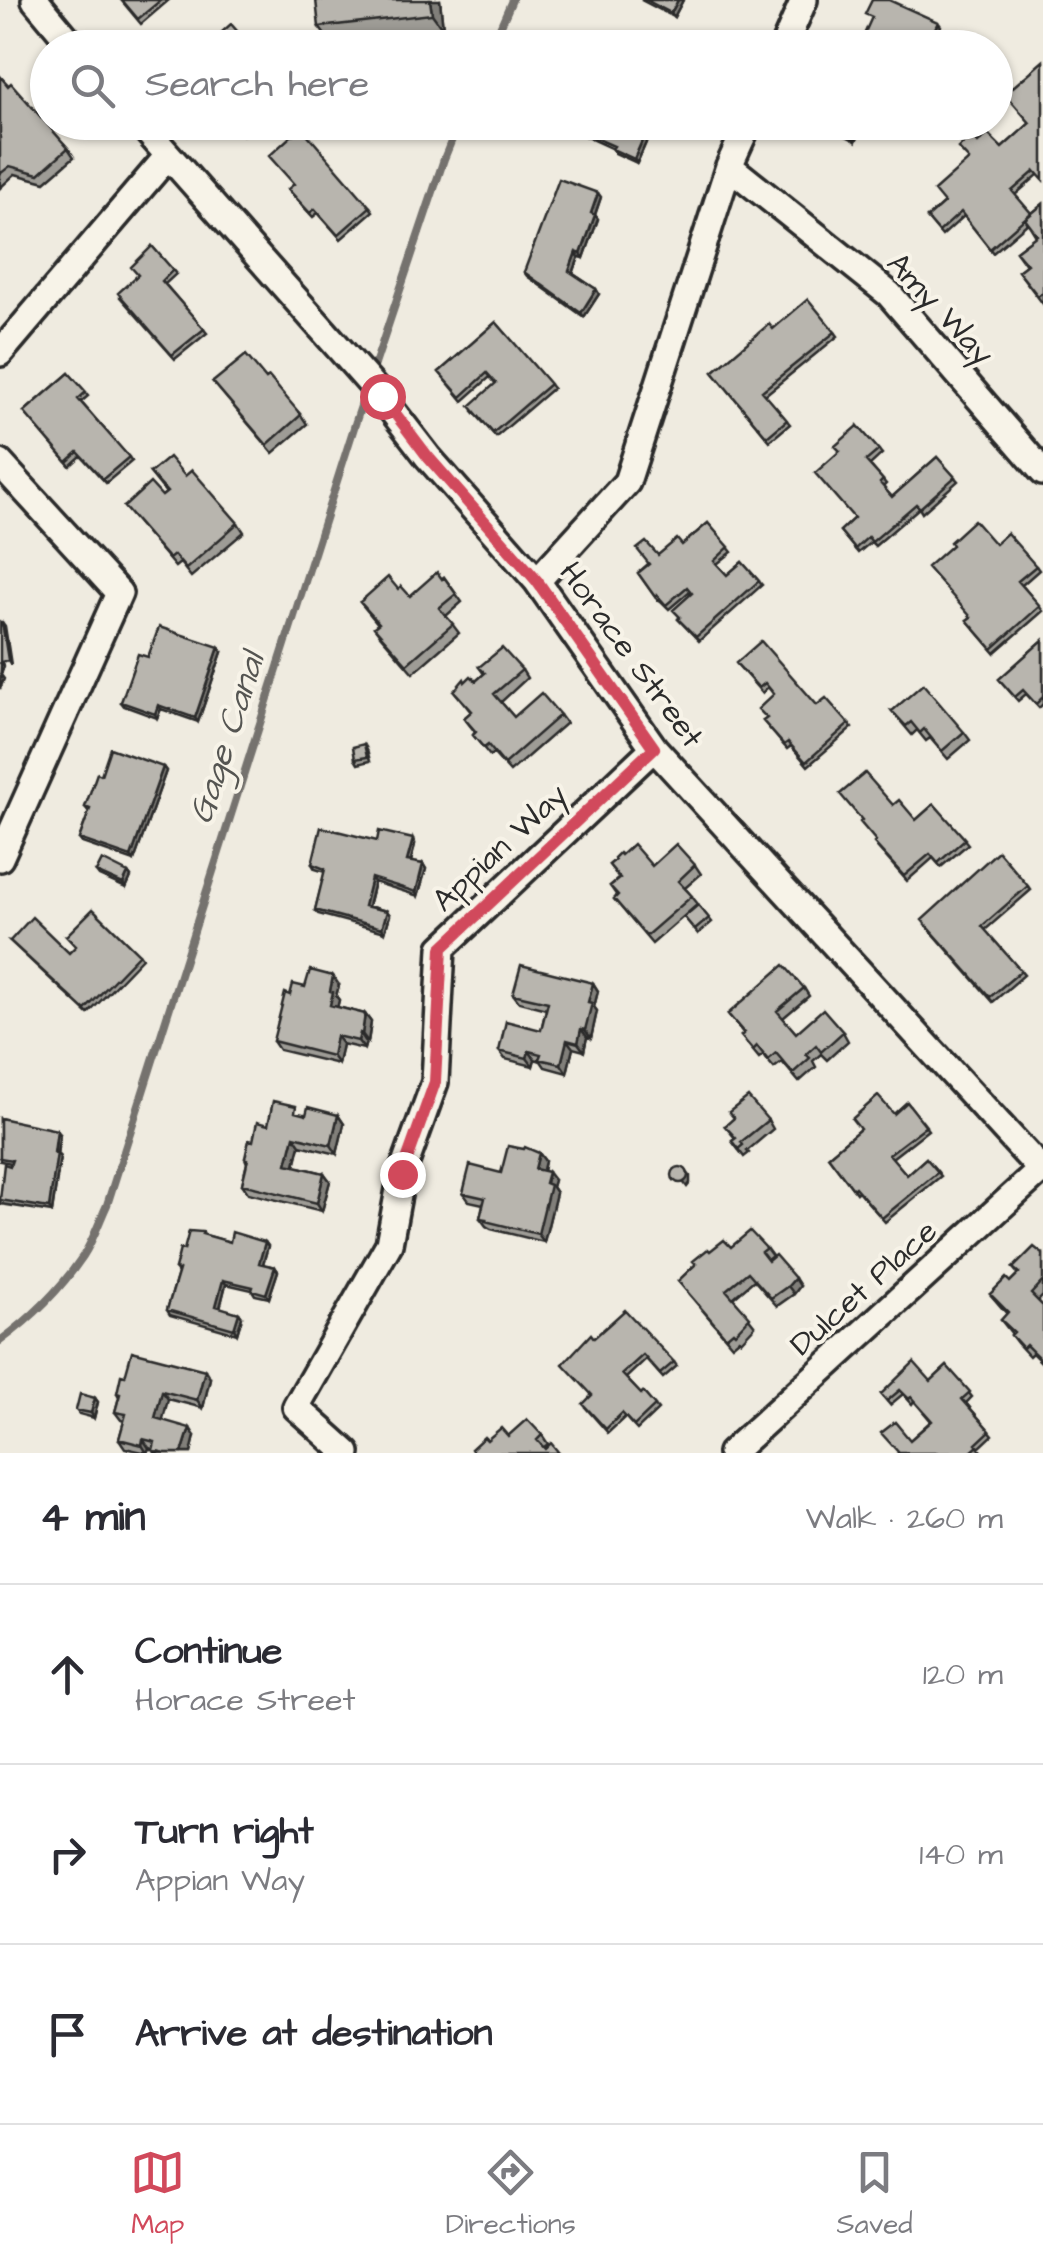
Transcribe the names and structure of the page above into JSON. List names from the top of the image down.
{
  "streets": {
    "street": [
      "Amy Way",
      "Horace Street",
      "Appian Way",
      "Dulcet Place"
    ]
  },
  "crossings": [
    ["Horace Street", "Appian Way"],
    ["Horace Street", "Dulcet Place"]
  ],
  "water": ["Gage Canal"],
  "page": {
    "search": "Search here",
    "heading": ["4 min", "Walk · 260 m"],
    "list": [
      ["Continue", "Horace Street", "120 m"],
      ["Turn right", "Appian Way", "140 m"],
      "Arrive at destination"
    ],
    "nav": ["Map", "Directions", "Saved"]
  }
}
